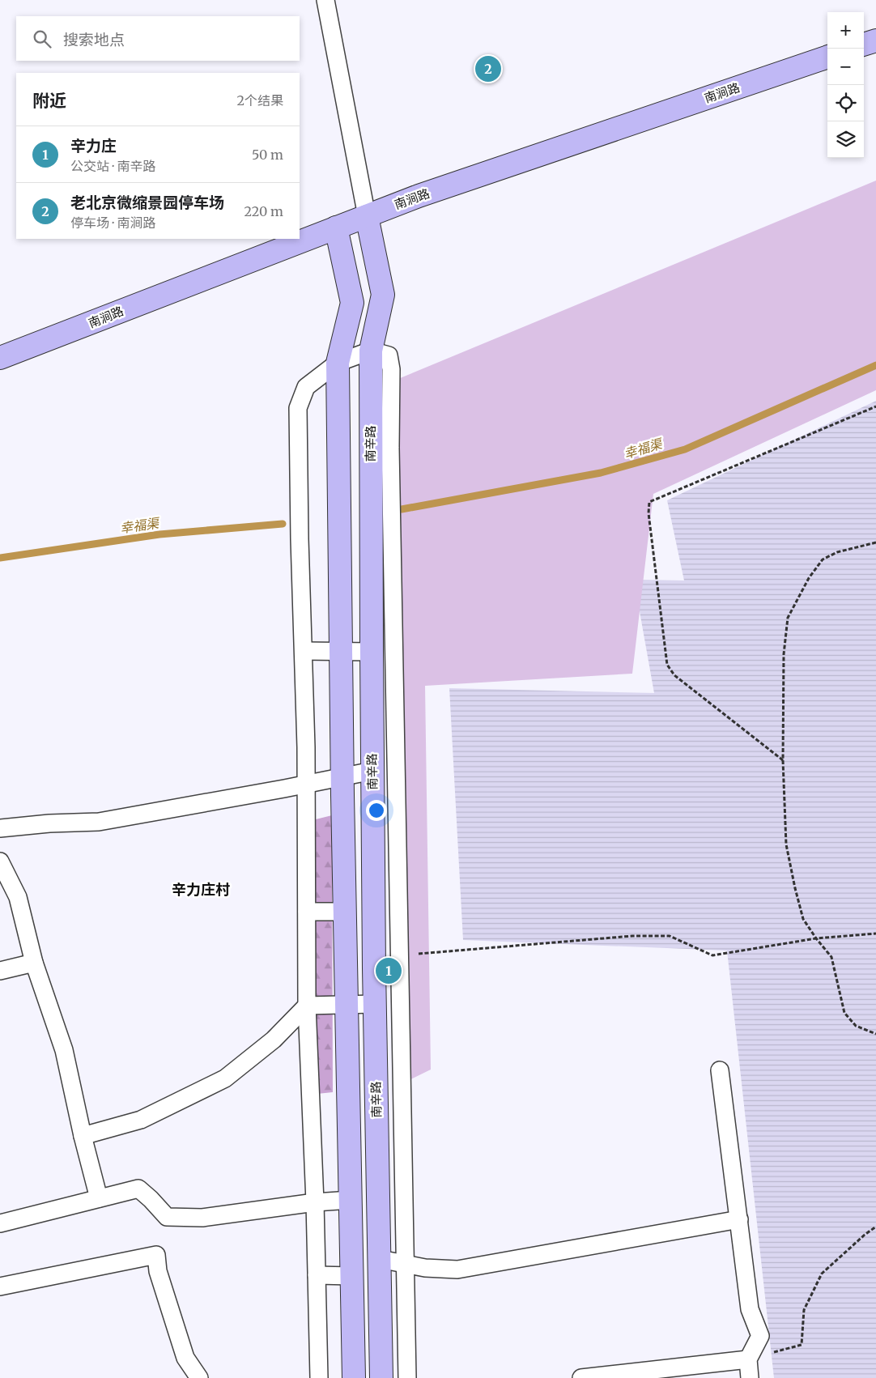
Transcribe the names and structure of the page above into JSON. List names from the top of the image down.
{
  "streets": {
    "main road": ["南涧路", "南辛路"]
  },
  "crossings": [
    ["南涧路", "南辛路"]
  ],
  "districts": ["辛力庄村"],
  "water": ["幸福渠"],
  "page": {
    "map_buttons": ["+", "−"],
    "search": "搜索地点",
    "pins": ["2", "1"],
    "heading": ["附近", "2个结果"],
    "list": [
      {
        "mark": "1",
        "name": "辛力庄",
        "note": "公交站 · 南辛路",
        "value": "50 m"
      },
      {
        "mark": "2",
        "name": "老北京微缩景园停车场",
        "note": "停车场 · 南涧路",
        "value": "220 m"
      }
    ]
  }
}
